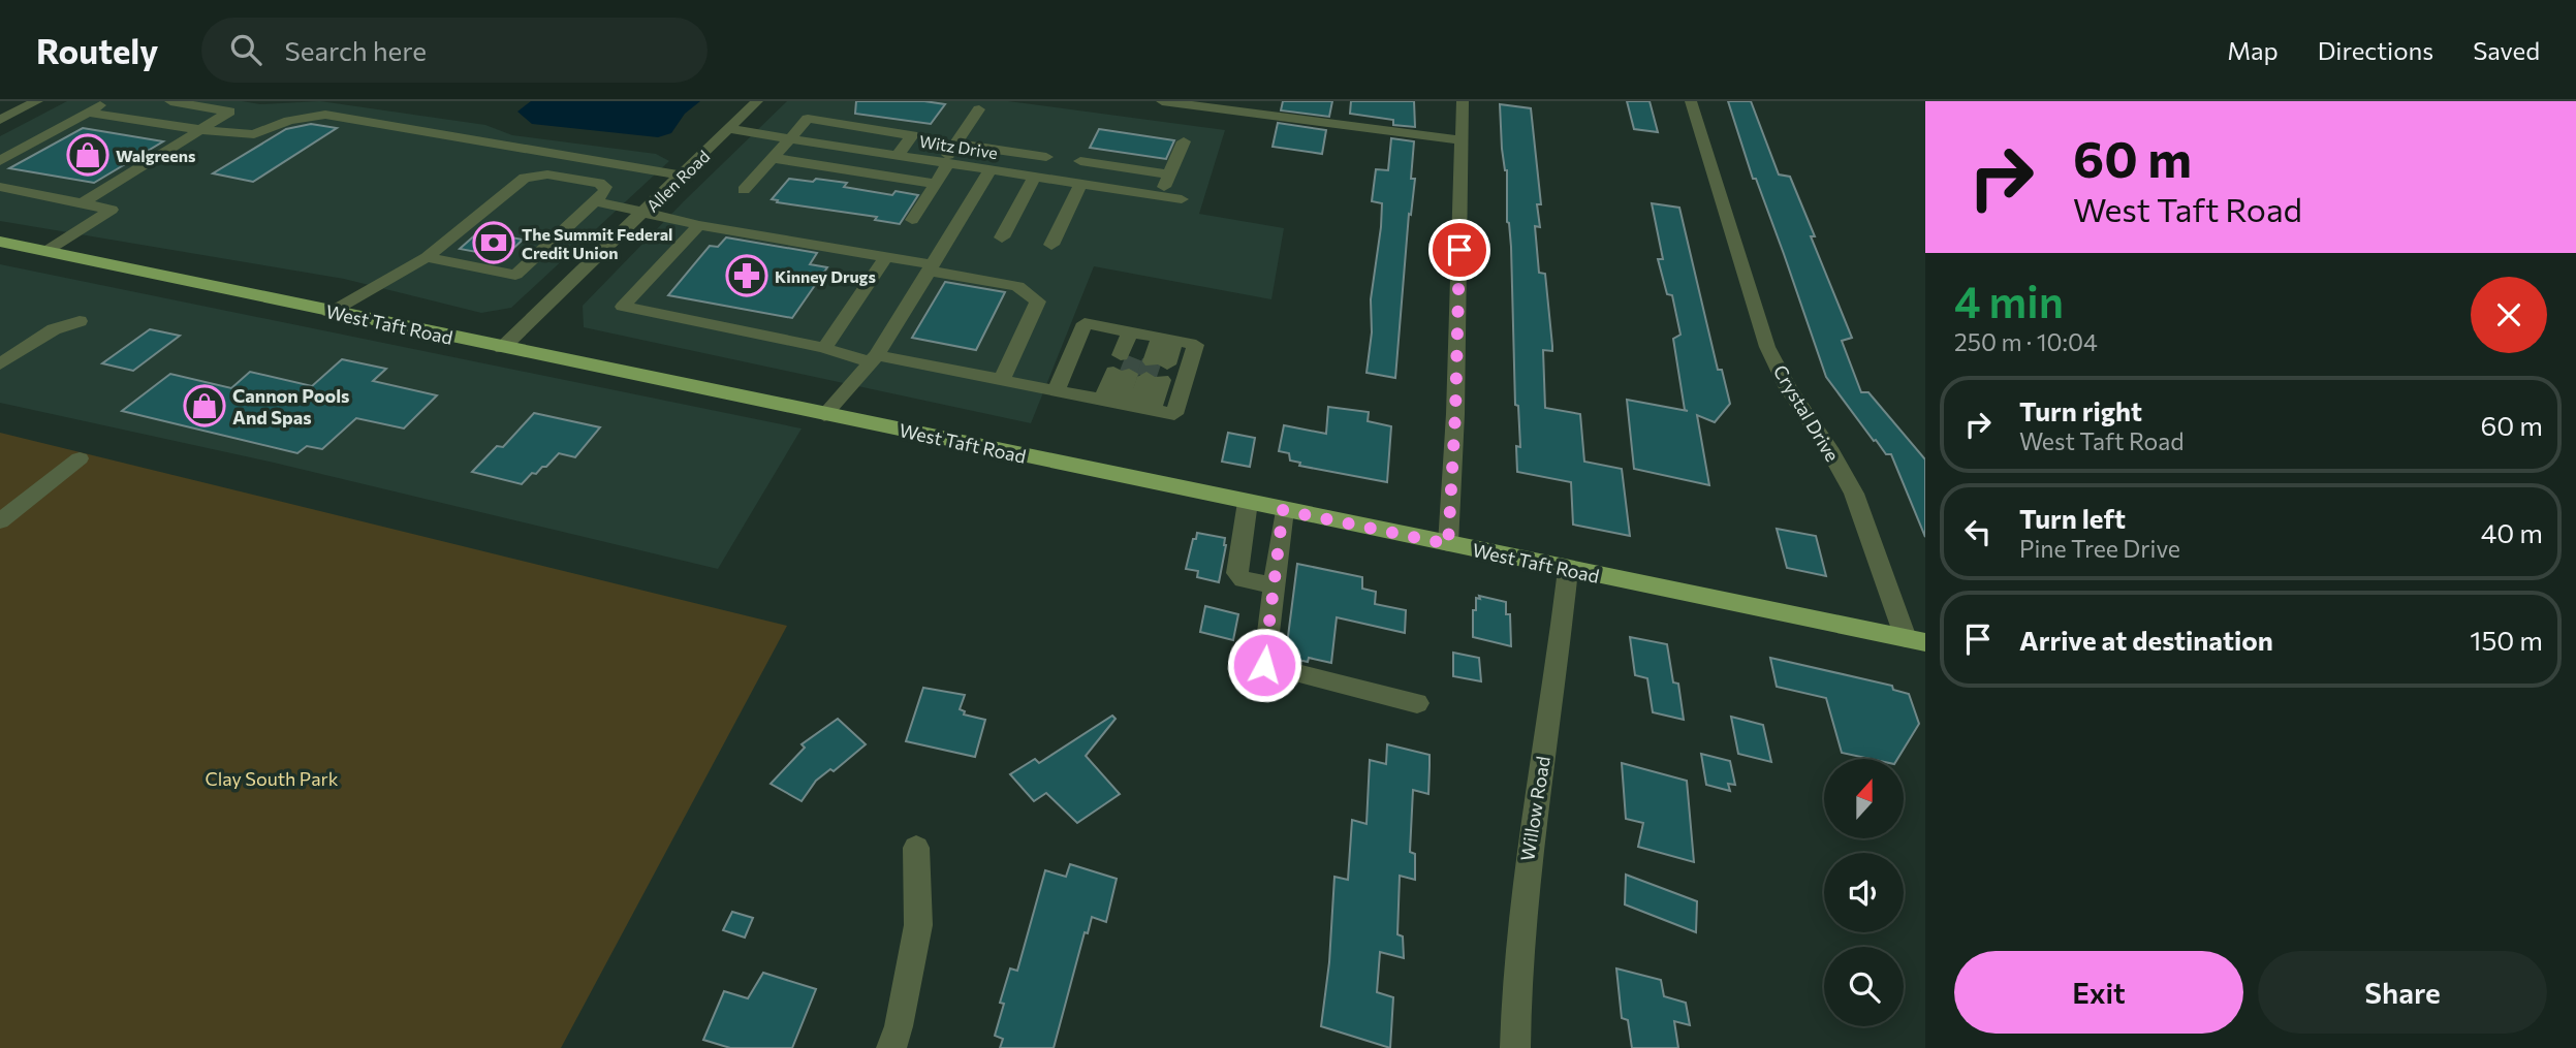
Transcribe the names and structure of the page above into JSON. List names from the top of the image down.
{
  "streets": {
    "main road": ["West Taft Road"],
    "street": [
      "Witz Drive",
      "Allen Road",
      "Crystal Drive",
      "Willow Road"
    ]
  },
  "crossings": [
    ["Witz Drive", "Allen Road"],
    ["Allen Road", "West Taft Road"],
    ["West Taft Road", "Crystal Drive"],
    ["West Taft Road", "Willow Road"]
  ],
  "parks": ["Clay South Park"],
  "places": {
    "shop": ["Walgreens", "Cannon Pools And Spas"],
    "bank": ["The Summit Federal Credit Union"],
    "pharmacy": ["Kinney Drugs"]
  },
  "north": "top",
  "page": {
    "header": "Routely",
    "search": "Search here",
    "nav": ["Map", "Directions", "Saved"],
    "turn": ["60 m", "West Taft Road"],
    "heading": ["4 min", "250 m · 10:04"],
    "list": [
      {
        "name": "Turn right",
        "note": "West Taft Road",
        "value": "60 m"
      },
      {
        "name": "Turn left",
        "note": "Pine Tree Drive",
        "value": "40 m"
      },
      {
        "name": "Arrive at destination",
        "value": "150 m"
      }
    ],
    "buttons": ["Exit", "Share"]
  }
}
